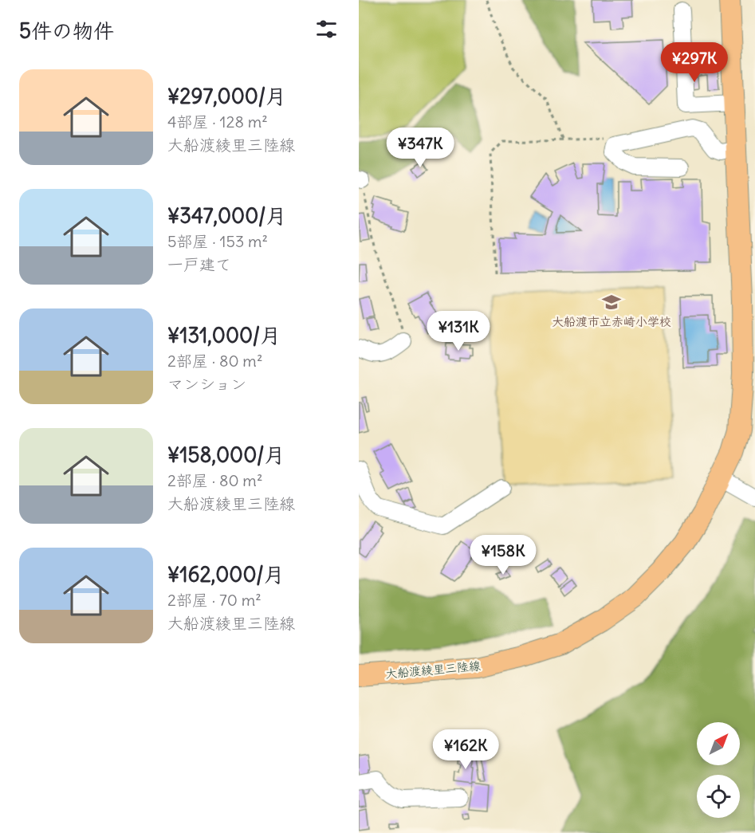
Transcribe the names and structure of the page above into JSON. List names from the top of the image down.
{
  "streets": {
    "main road": ["大船渡綾里三陸線"]
  },
  "places": {
    "school or university": ["大船渡市立赤崎小学校"]
  },
  "north": "top right",
  "page": {
    "heading": "5件の物件",
    "price": [
      "¥297K",
      "¥347K",
      "¥131K",
      "¥158K",
      "¥162K"
    ],
    "list": [
      {
        "name": "¥297,000/月",
        "note": "4部屋 · 128 m² · 大船渡綾里三陸線"
      },
      {
        "name": "¥347,000/月",
        "note": "5部屋 · 153 m² · 一戸建て"
      },
      {
        "name": "¥131,000/月",
        "note": "2部屋 · 80 m² · マンション"
      },
      {
        "name": "¥158,000/月",
        "note": "2部屋 · 80 m² · 大船渡綾里三陸線"
      },
      {
        "name": "¥162,000/月",
        "note": "2部屋 · 70 m² · 大船渡綾里三陸線"
      }
    ]
  }
}
